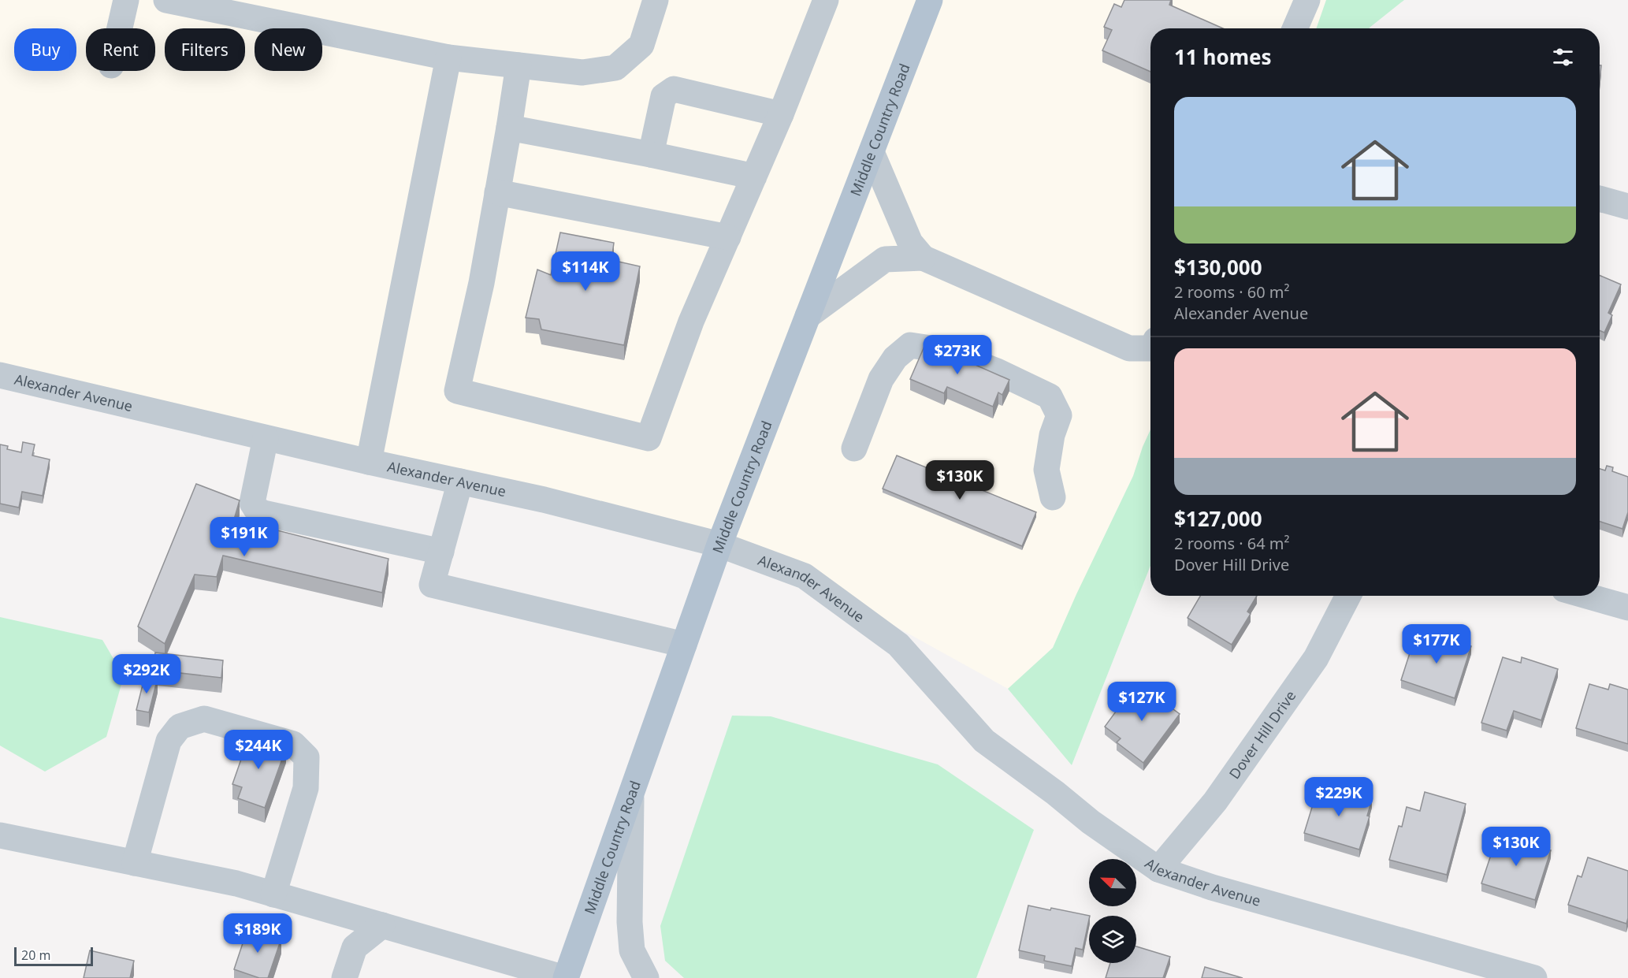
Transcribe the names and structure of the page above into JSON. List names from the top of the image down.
{
  "streets": {
    "main road": ["Middle Country Road"],
    "street": ["Alexander Avenue", "Dover Hill Drive"]
  },
  "crossings": [
    ["Middle Country Road", "Alexander Avenue"],
    ["Alexander Avenue", "Dover Hill Drive"]
  ],
  "scale_bar": "20 m",
  "north": "top left",
  "page": {
    "chip": [
      "Buy",
      "Rent",
      "Filters",
      "New"
    ],
    "heading": "11 homes",
    "list": [
      {
        "name": "$130,000",
        "note": "2 rooms · 60 m² · Alexander Avenue"
      },
      {
        "name": "$127,000",
        "note": "2 rooms · 64 m² · Dover Hill Drive"
      }
    ],
    "price": [
      "$114K",
      "$273K",
      "$130K",
      "$191K",
      "$177K",
      "$292K",
      "$127K",
      "$244K",
      "$229K",
      "$130K",
      "$189K"
    ],
    "scale": "20 m"
  }
}
